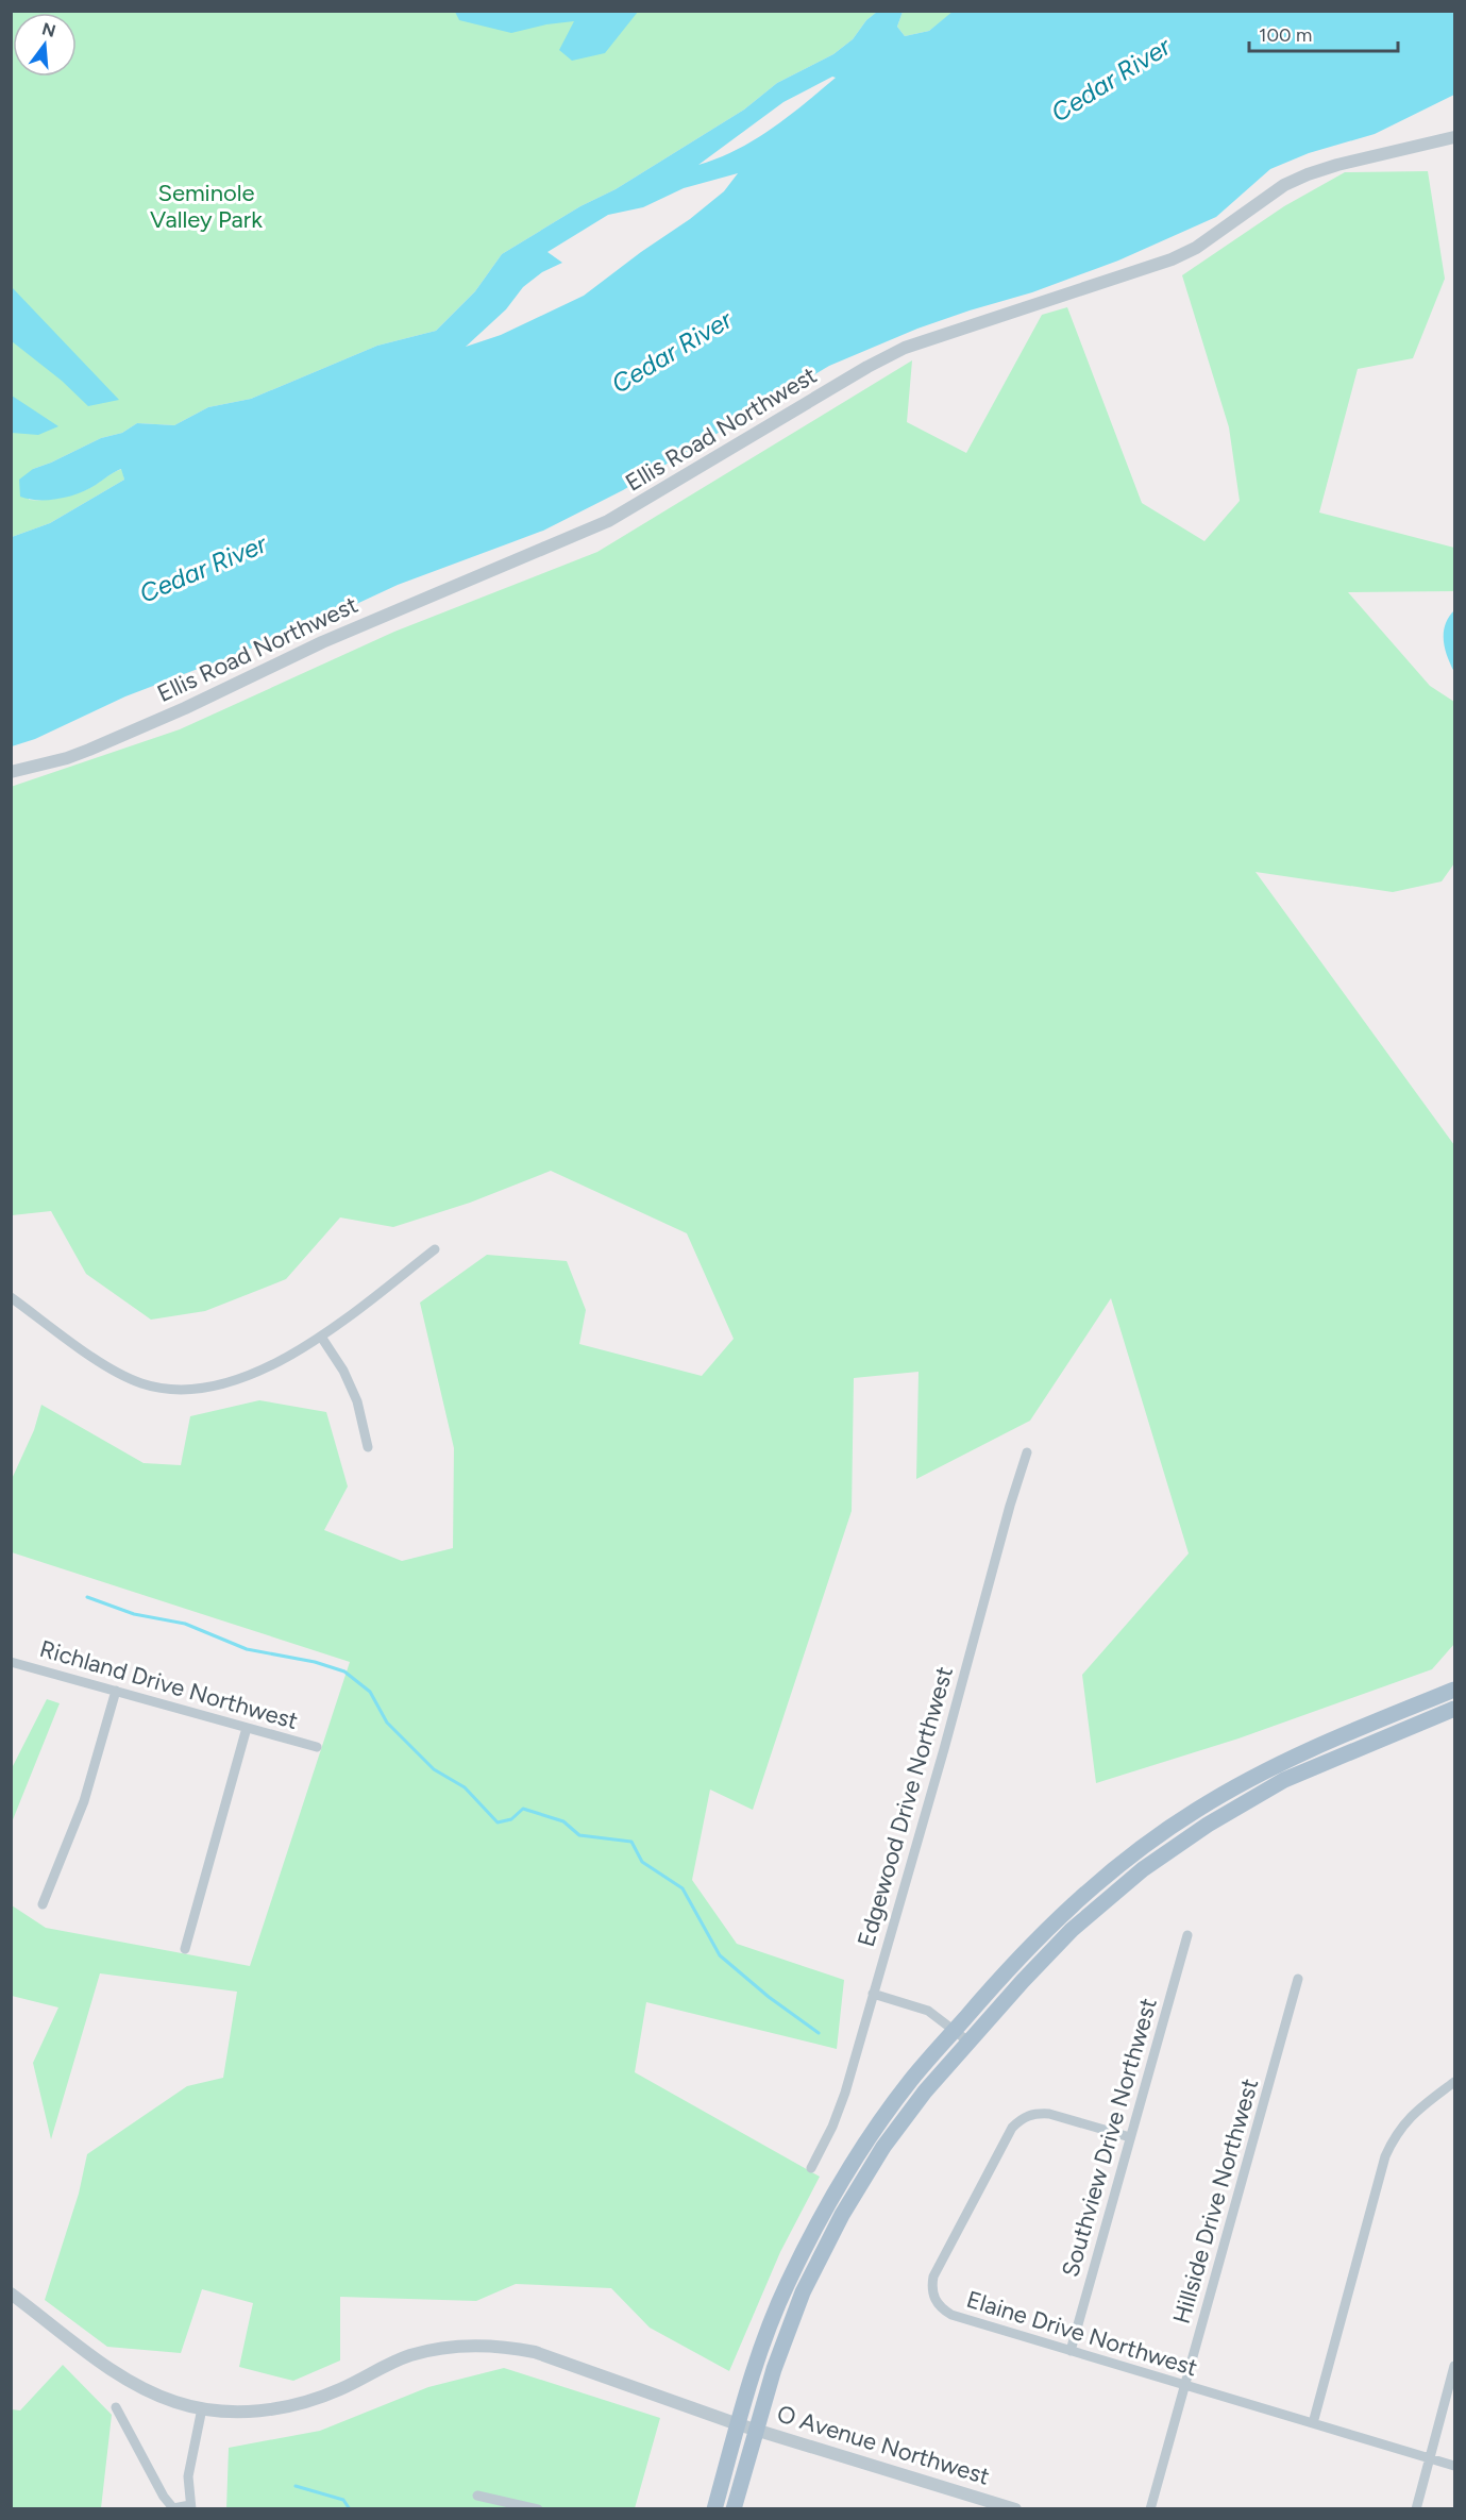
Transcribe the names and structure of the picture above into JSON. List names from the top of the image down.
{
  "streets": {
    "street": [
      "Ellis Road Northwest",
      "Richland Drive Northwest",
      "Edgewood Drive Northwest",
      "Southview Drive Northwest",
      "Hillside Drive Northwest",
      "Elaine Drive Northwest",
      "O Avenue Northwest"
    ]
  },
  "crossings": [
    ["Southview Drive Northwest", "Elaine Drive Northwest"],
    ["Hillside Drive Northwest", "Elaine Drive Northwest"]
  ],
  "water": ["Cedar River"],
  "parks": ["Seminole Valley Park"],
  "scale_bar": "100 m",
  "north": "top"
}
